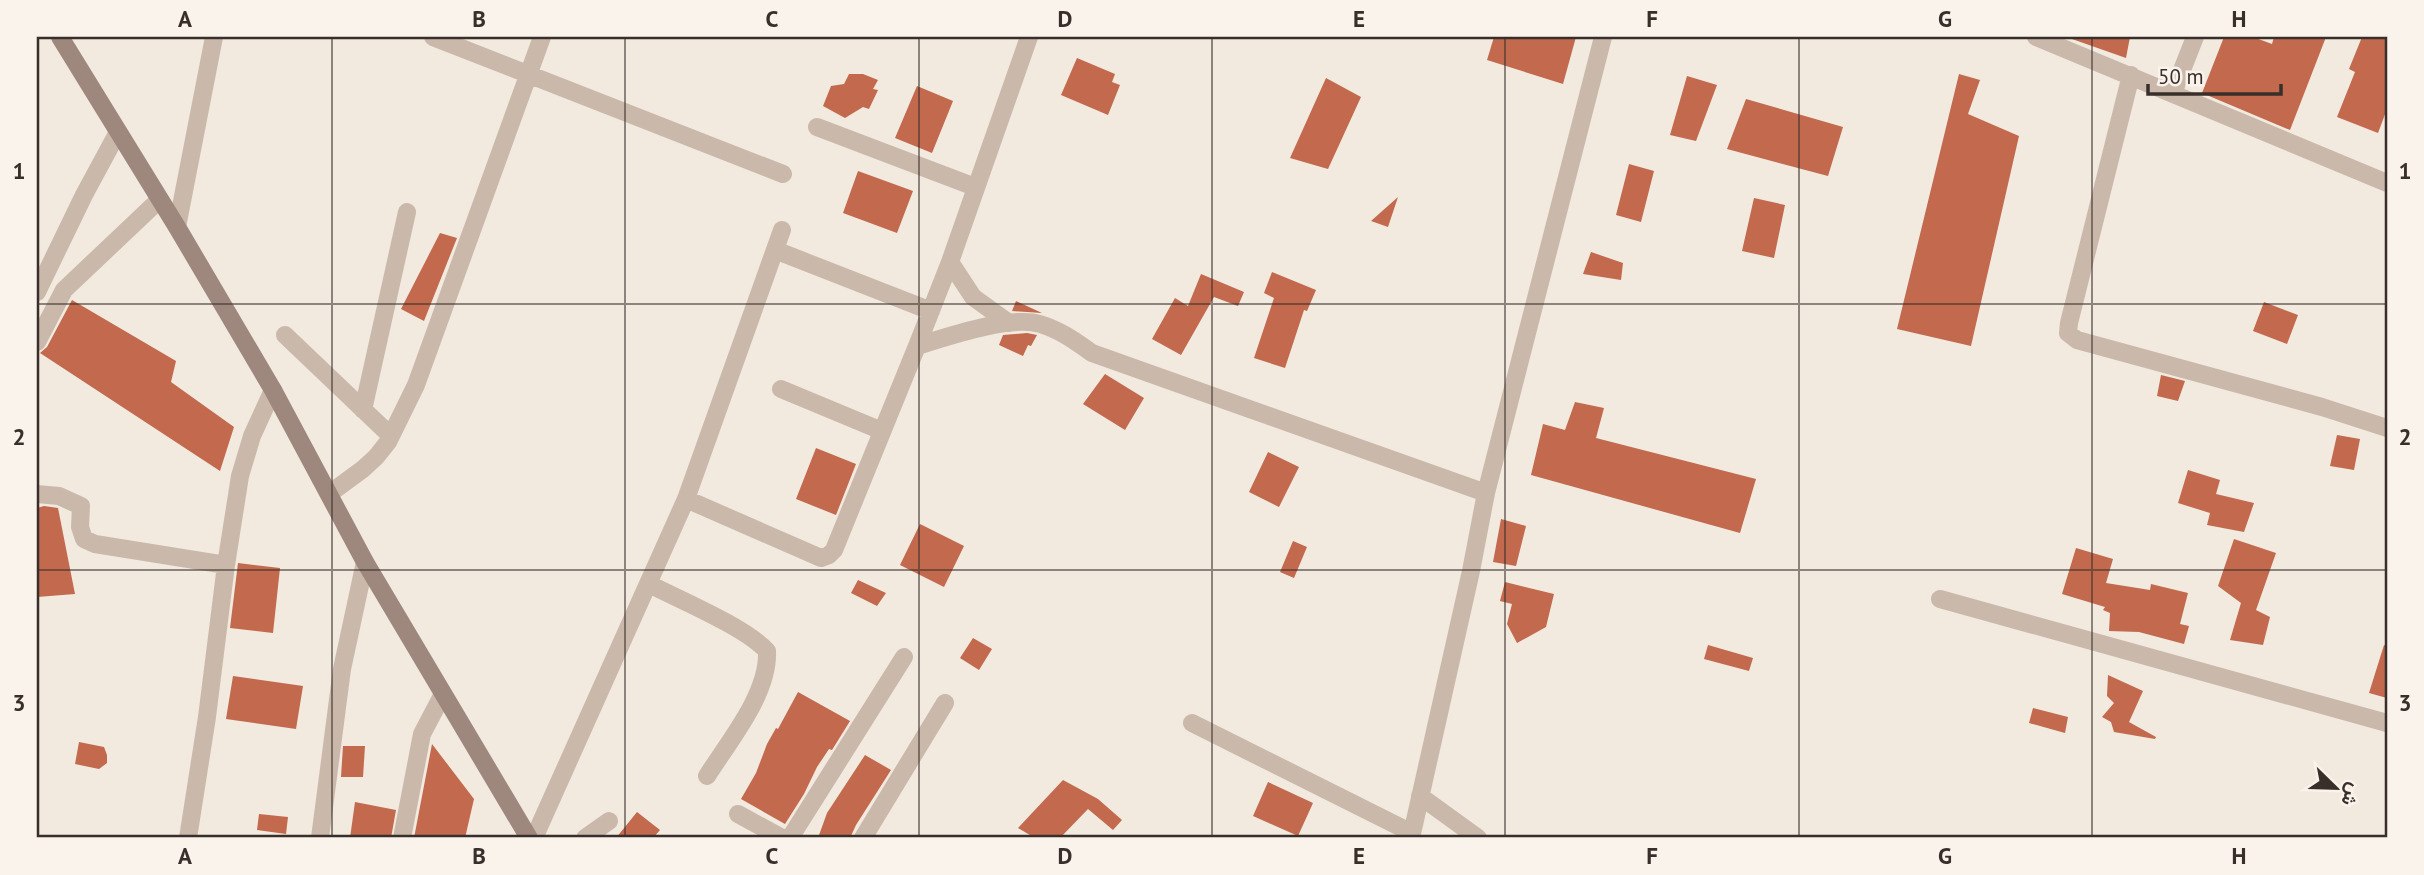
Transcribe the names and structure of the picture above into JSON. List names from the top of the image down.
{
  "scale_bar": "50 m",
  "north": "bottom right",
  "grid": {
    "columns": [
      "A",
      "B",
      "C",
      "D",
      "E",
      "F",
      "G",
      "H"
    ],
    "rows": ["1", "2", "3"]
  }
}
